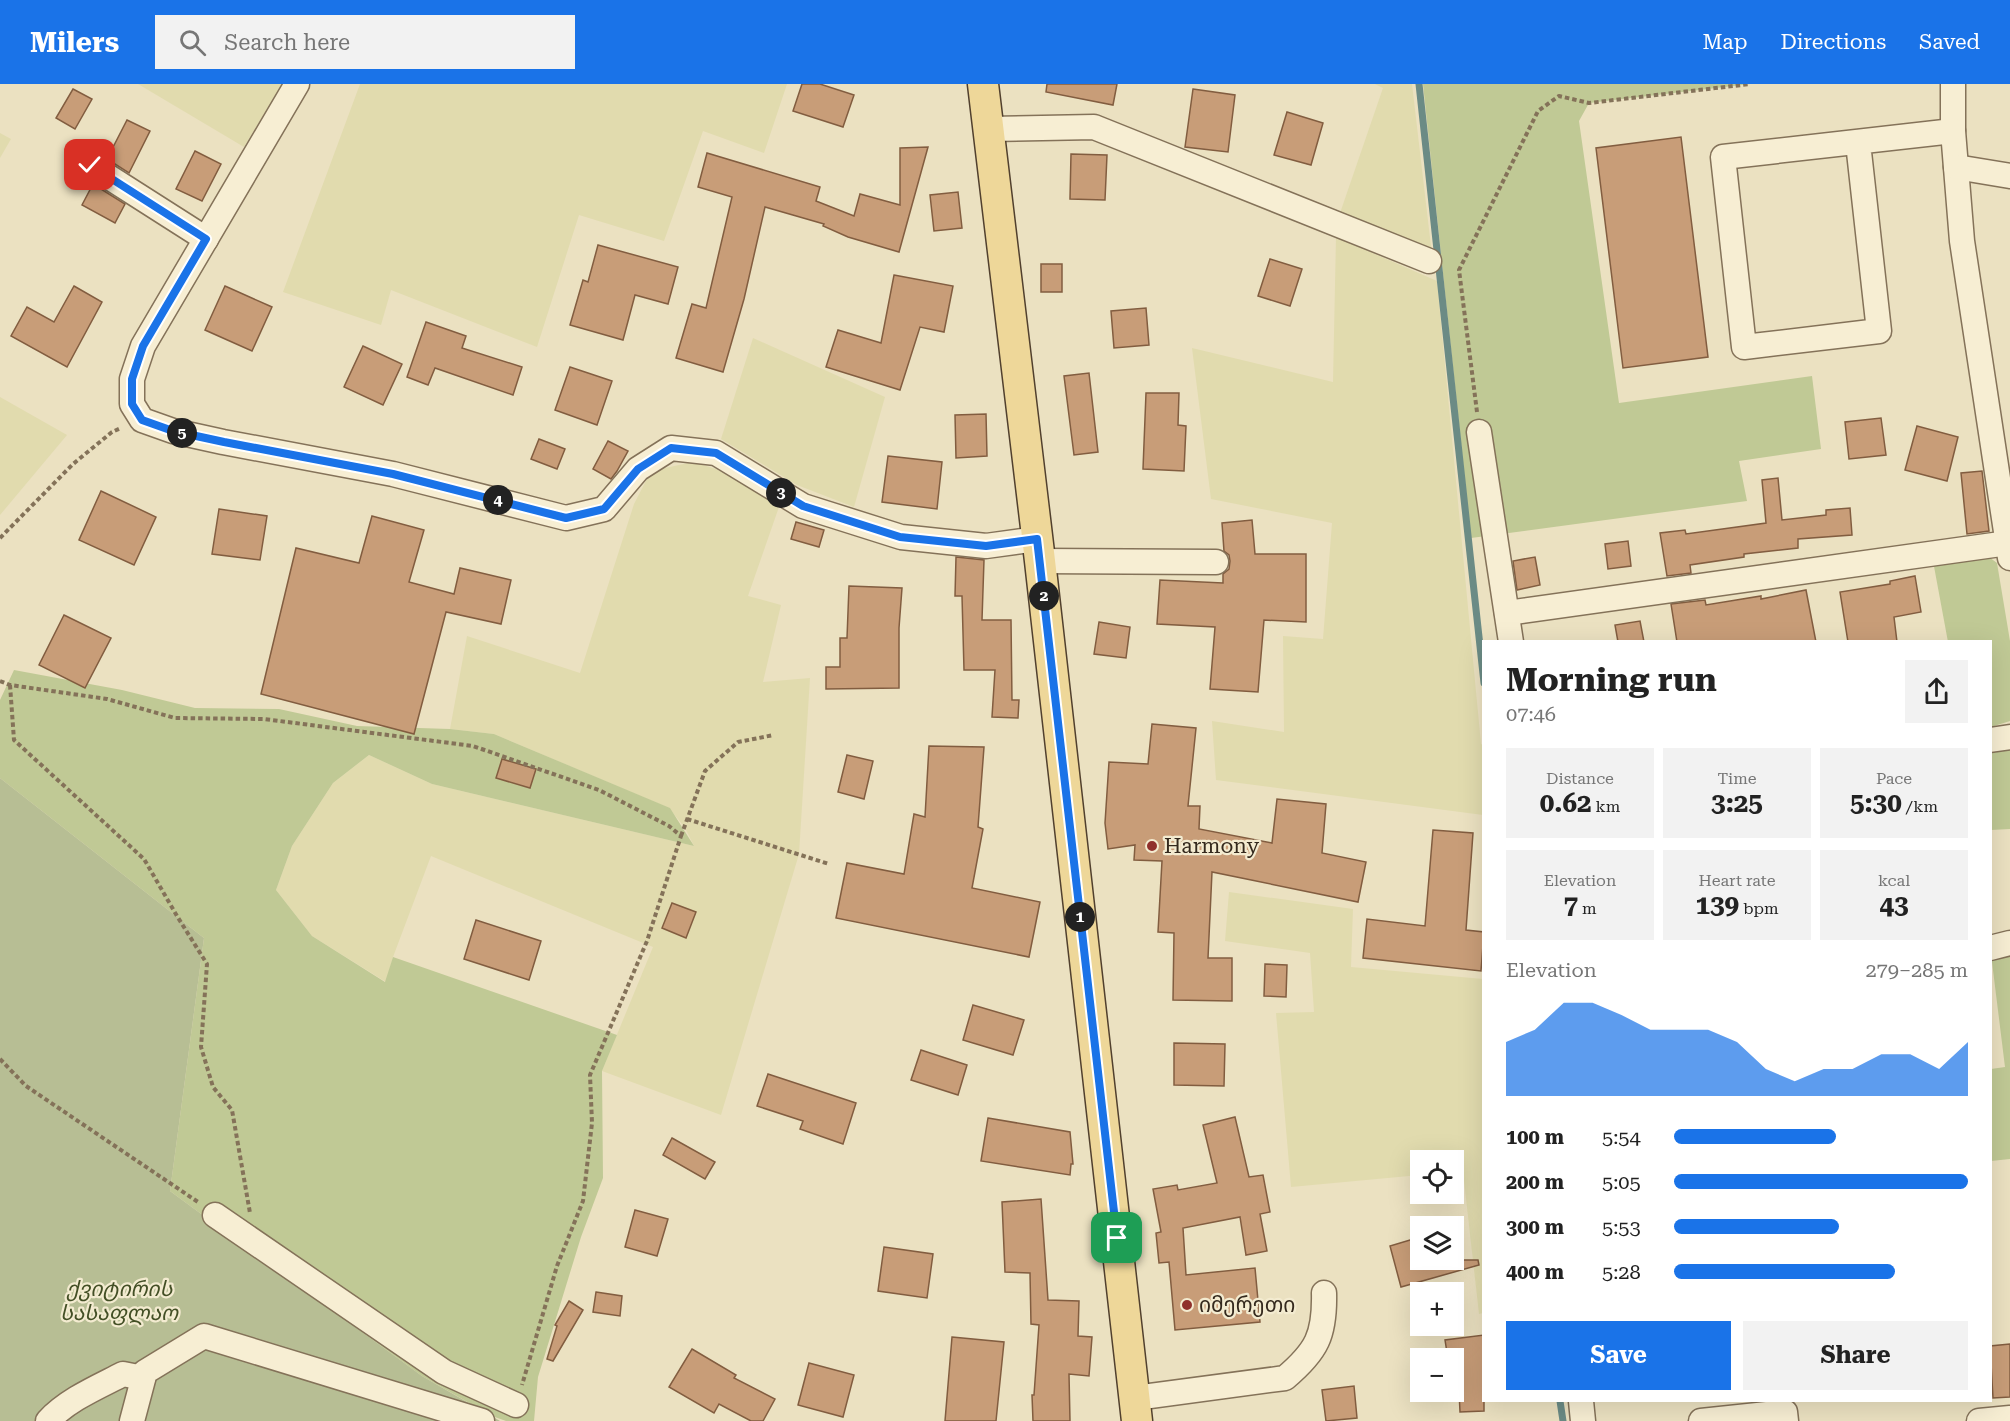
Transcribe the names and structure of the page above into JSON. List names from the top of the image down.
{
  "parks": ["ქვიტირის სასაფლაო"],
  "places": ["Harmony", "იმერეთი"],
  "page": {
    "header": "Milers",
    "search": "Search here",
    "nav": ["Map", "Directions", "Saved"],
    "pins": [
      "5",
      "3",
      "4",
      "2",
      "1"
    ],
    "heading": ["Morning run", "07:46"],
    "stats": [
      ["Distance", "0.62 km"],
      ["Time", "3:25"],
      ["Pace", "5:30 /km"],
      ["Elevation", "7 m"],
      ["Heart rate", "139 bpm"],
      ["kcal", "43"]
    ],
    "chart": ["Elevation", "279–285 m"],
    "list": [
      {
        "name": "100 m",
        "note": "5:54"
      },
      {
        "name": "200 m",
        "note": "5:05"
      },
      {
        "name": "300 m",
        "note": "5:53"
      },
      {
        "name": "400 m",
        "note": "5:28"
      }
    ],
    "map_buttons": ["+", "−"],
    "buttons": ["Save", "Share"]
  }
}
